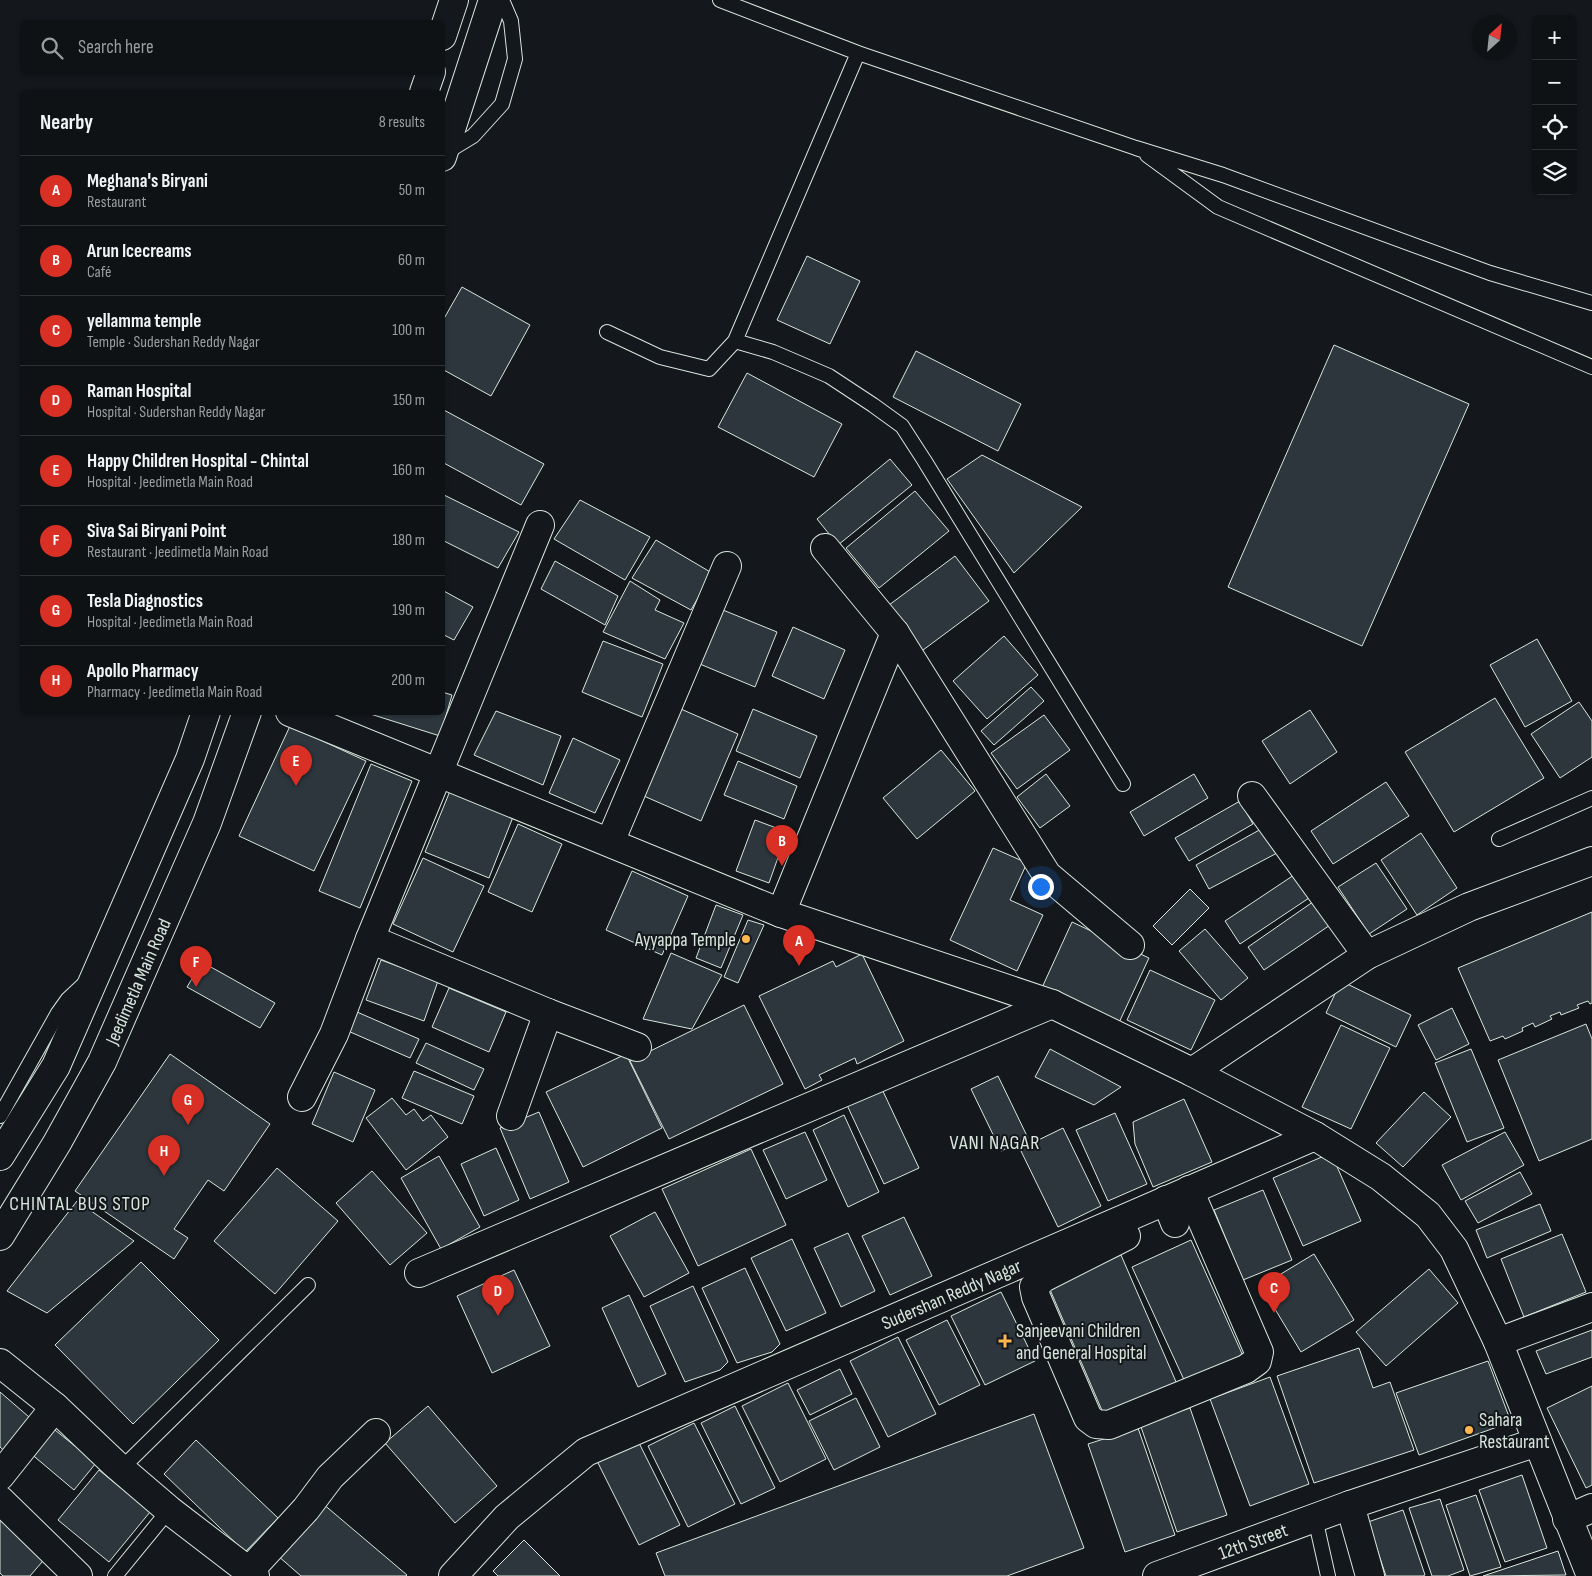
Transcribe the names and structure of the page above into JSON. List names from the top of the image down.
{
  "streets": {
    "street": ["Jeedimetla Main Road", "Sudershan Reddy Nagar", "12th Street"]
  },
  "districts": ["VANI NAGAR", "CHINTAL BUS STOP"],
  "places": {
    "other": ["Ayyappa Temple", "Sahara Restaurant"],
    "health": ["Sanjeevani Children and General Hospital"]
  },
  "north": "top right",
  "page": {
    "map_buttons": ["+", "−"],
    "search": "Search here",
    "heading": ["Nearby", "8 results"],
    "list": [
      {
        "mark": "A",
        "name": "Meghana's Biryani",
        "note": "Restaurant",
        "value": "50 m"
      },
      {
        "mark": "B",
        "name": "Arun Icecreams",
        "note": "Café",
        "value": "60 m"
      },
      {
        "mark": "C",
        "name": "yellamma temple",
        "note": "Temple · Sudershan Reddy Nagar",
        "value": "100 m"
      },
      {
        "mark": "D",
        "name": "Raman Hospital",
        "note": "Hospital · Sudershan Reddy Nagar",
        "value": "150 m"
      },
      {
        "mark": "E",
        "name": "Happy Children Hospital - Chintal",
        "note": "Hospital · Jeedimetla Main Road",
        "value": "160 m"
      },
      {
        "mark": "F",
        "name": "Siva Sai Biryani Point",
        "note": "Restaurant · Jeedimetla Main Road",
        "value": "180 m"
      },
      {
        "mark": "G",
        "name": "Tesla Diagnostics",
        "note": "Hospital · Jeedimetla Main Road",
        "value": "190 m"
      },
      {
        "mark": "H",
        "name": "Apollo Pharmacy",
        "note": "Pharmacy · Jeedimetla Main Road",
        "value": "200 m"
      }
    ],
    "pins": [
      "E",
      "B",
      "A",
      "F",
      "G",
      "H",
      "C",
      "D"
    ]
  }
}
